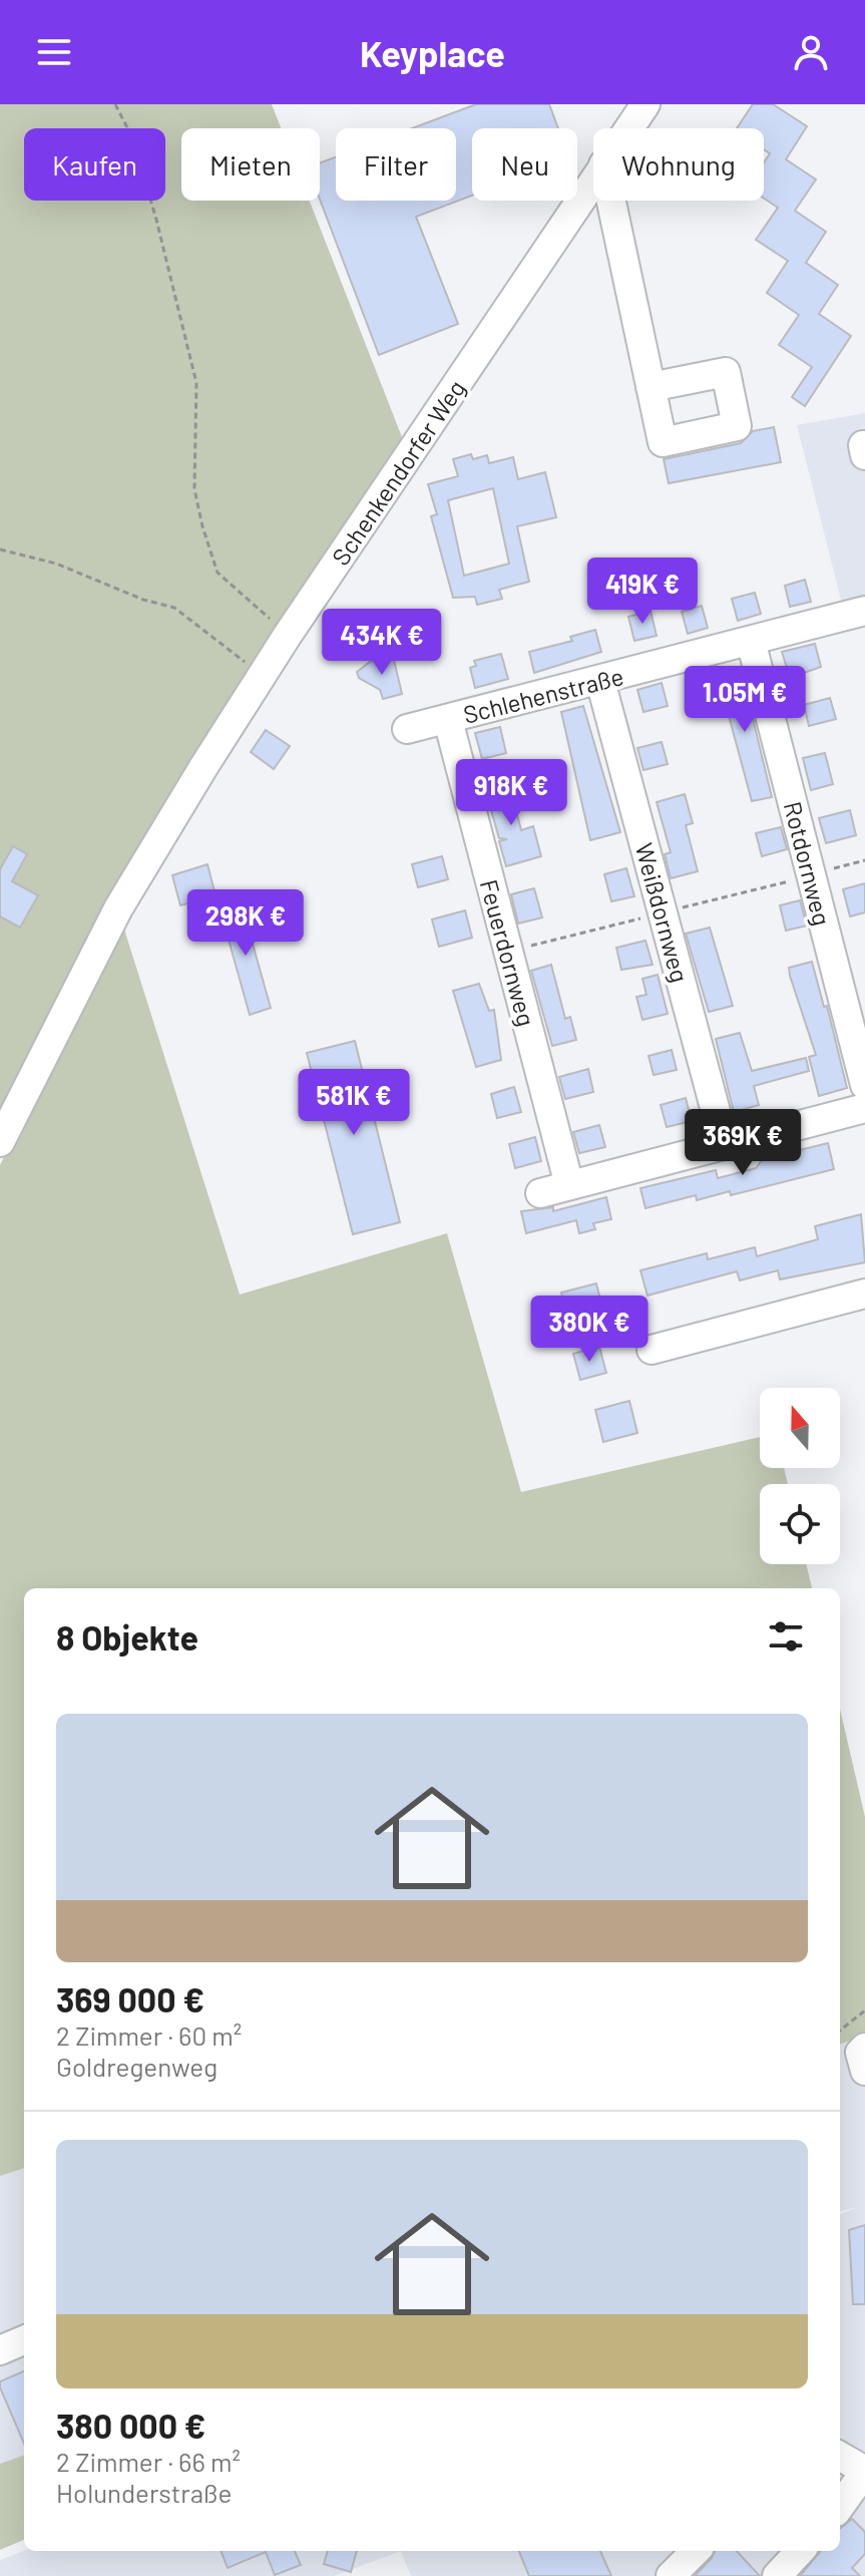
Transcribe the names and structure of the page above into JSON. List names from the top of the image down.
{
  "streets": {
    "street": [
      "Schenkendorfer Weg",
      "Schlehenstraße",
      "Rotdornweg",
      "Weißdornweg",
      "Feuerdornweg"
    ]
  },
  "crossings": [
    ["Schlehenstraße", "Rotdornweg"],
    ["Schlehenstraße", "Weißdornweg"],
    ["Schlehenstraße", "Feuerdornweg"]
  ],
  "north": "top",
  "page": {
    "header": "Keyplace",
    "chip": [
      "Kaufen",
      "Mieten",
      "Filter",
      "Neu",
      "Wohnung"
    ],
    "price": [
      "419K €",
      "434K €",
      "1.05M €",
      "918K €",
      "298K €",
      "581K €",
      "369K €",
      "380K €"
    ],
    "heading": "8 Objekte",
    "list": [
      {
        "name": "369 000 €",
        "note": "2 Zimmer · 60 m² · Goldregenweg"
      },
      {
        "name": "380 000 €",
        "note": "2 Zimmer · 66 m² · Holunderstraße"
      }
    ]
  }
}
